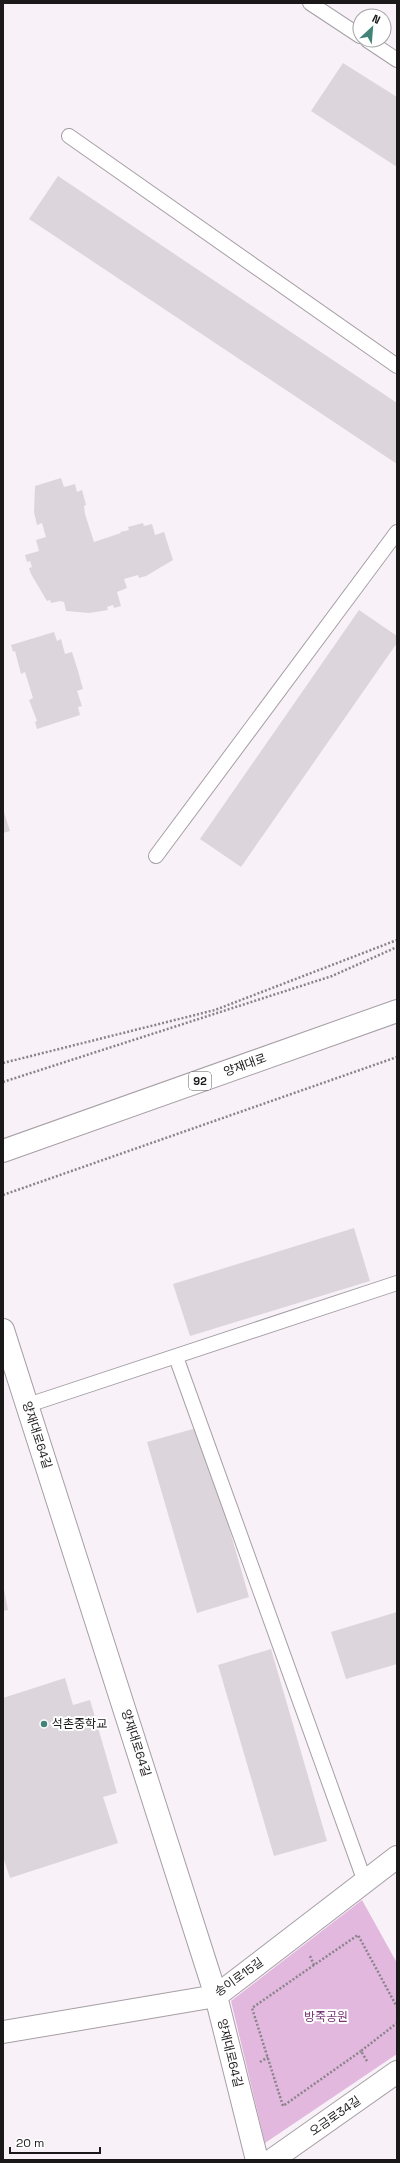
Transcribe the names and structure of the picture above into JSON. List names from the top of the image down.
{
  "streets": {
    "street": [
      "양재대로",
      "92",
      "양재대로64길",
      "송이로15길",
      "오금로34길"
    ]
  },
  "crossings": [
    ["양재대로64길", "송이로15길"]
  ],
  "parks": ["방죽공원"],
  "places": ["석촌중학교"],
  "scale_bar": "20 m",
  "north": "top right"
}
